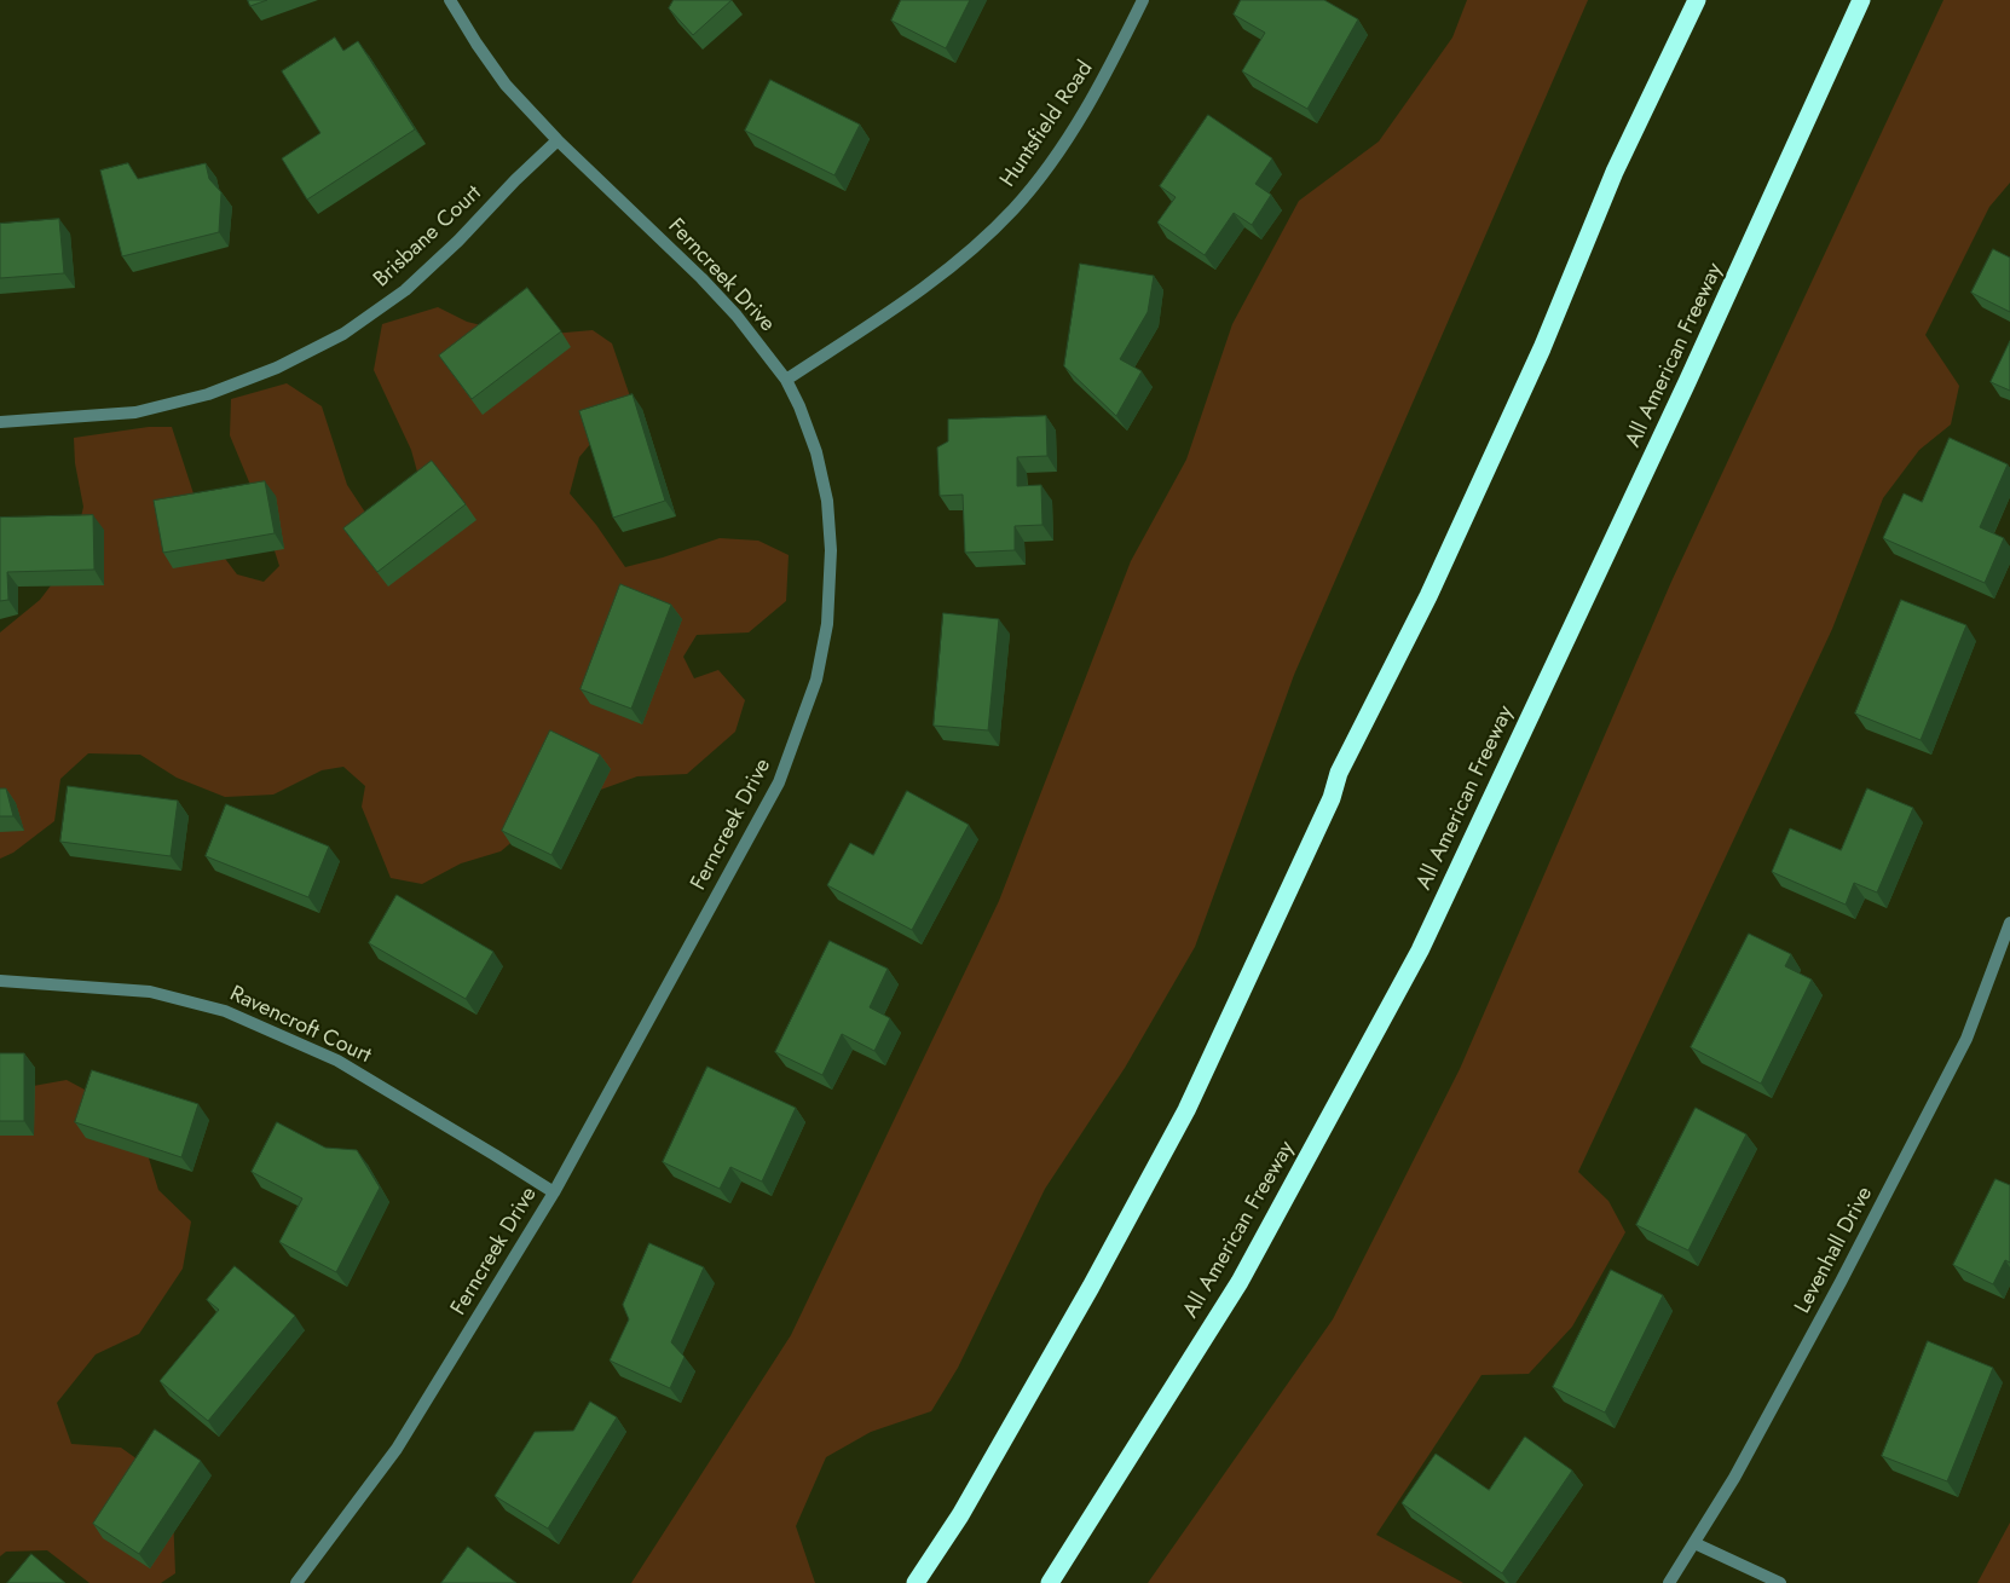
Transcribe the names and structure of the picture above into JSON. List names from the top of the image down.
{
  "streets": {
    "highway": ["All American Freeway"],
    "street": [
      "Huntsfield Road",
      "Brisbane Court",
      "Ferncreek Drive",
      "Ravencroft Court",
      "Levenhall Drive"
    ]
  },
  "crossings": [
    ["Huntsfield Road", "Ferncreek Drive"],
    ["Brisbane Court", "Ferncreek Drive"],
    ["Ferncreek Drive", "Ravencroft Court"]
  ]
}
